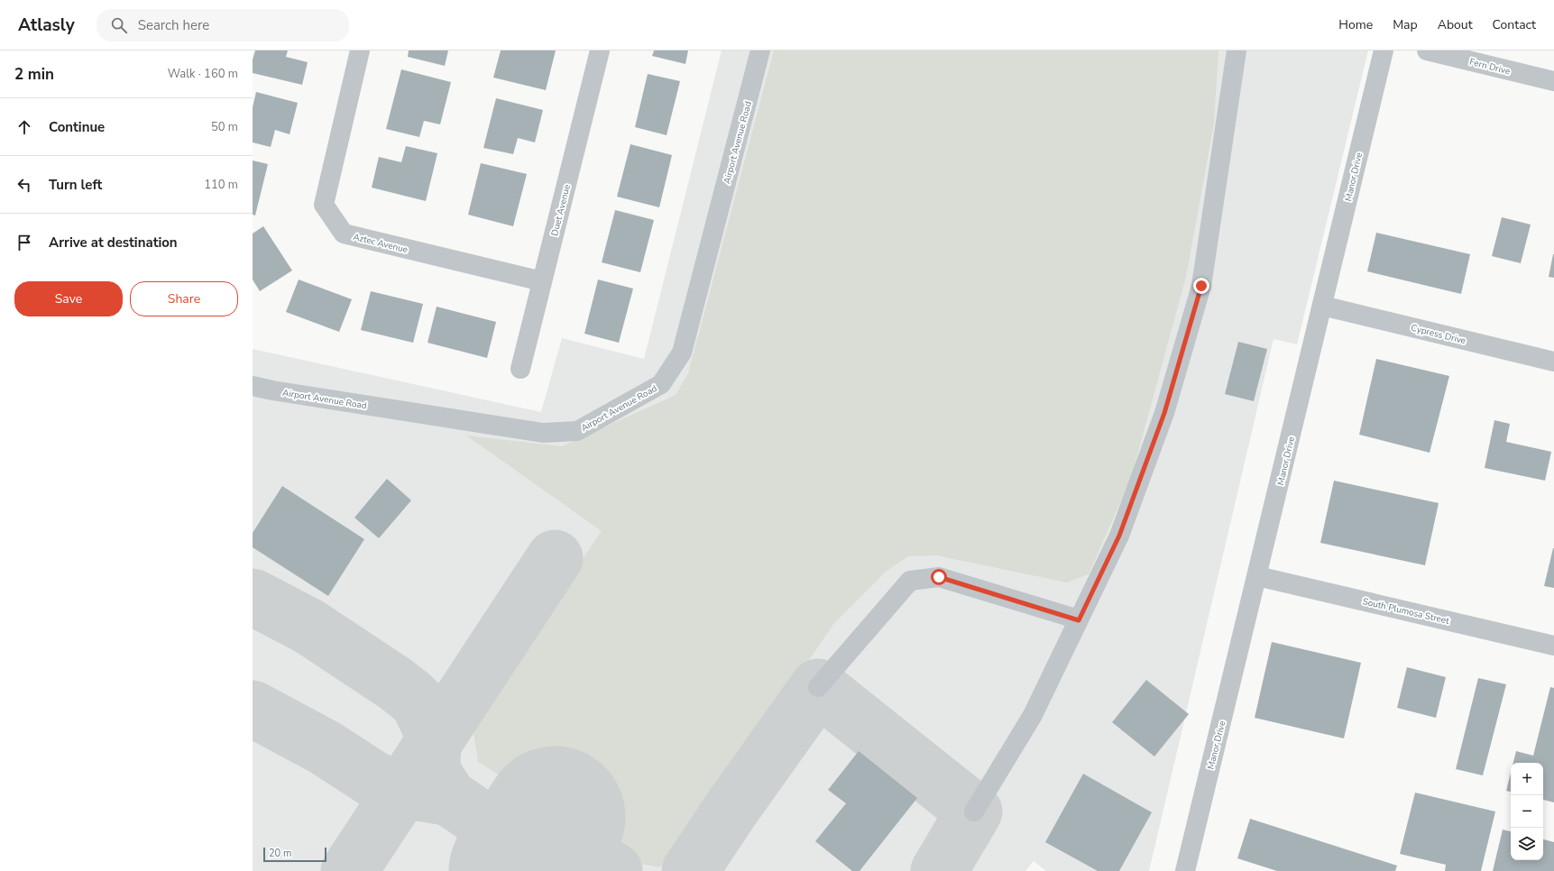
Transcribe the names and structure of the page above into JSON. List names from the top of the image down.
{
  "streets": {
    "street": [
      "Fern Drive",
      "Airport Avenue Road",
      "Manor Drive",
      "Duet Avenue",
      "Aztec Avenue",
      "Cypress Drive",
      "South Plumosa Street"
    ]
  },
  "crossings": [
    ["Manor Drive", "Cypress Drive"],
    ["Manor Drive", "South Plumosa Street"],
    ["Duet Avenue", "Aztec Avenue"]
  ],
  "scale_bar": "20 m",
  "page": {
    "header": "Atlasly",
    "search": "Search here",
    "nav": [
      "Home",
      "Map",
      "About",
      "Contact"
    ],
    "heading": ["2 min", "Walk · 160 m"],
    "list": [
      ["Continue", "50 m"],
      ["Turn left", "110 m"],
      "Arrive at destination"
    ],
    "buttons": ["Save", "Share"],
    "map_buttons": ["+", "−"],
    "scale": "20 m"
  }
}
